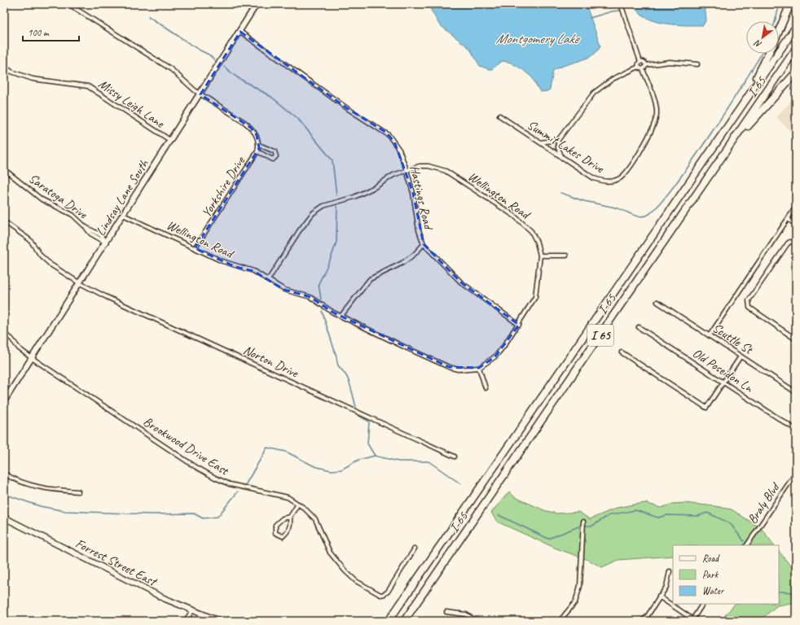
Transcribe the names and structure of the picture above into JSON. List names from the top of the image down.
{
  "streets": {
    "highway": ["I-65", "I 65"],
    "street": [
      "Missy Leigh Lane",
      "Summit Lakes Drive",
      "Yorkshire Drive",
      "Wellington Road",
      "Saratoga Drive",
      "Hastings Road",
      "Lindsay Lane South",
      "Scuttle St",
      "Norton Drive",
      "Old Poseidon Ln",
      "Brookwood Drive East",
      "Braly Blvd",
      "Forrest Street East"
    ]
  },
  "crossings": [
    ["Missy Leigh Lane", "Lindsay Lane South"],
    ["Yorkshire Drive", "Wellington Road"],
    ["Wellington Road", "Hastings Road"],
    ["Wellington Road", "Lindsay Lane South"],
    ["Saratoga Drive", "Lindsay Lane South"],
    ["Hastings Road", "Lindsay Lane South"],
    ["Lindsay Lane South", "Norton Drive"],
    ["Lindsay Lane South", "Brookwood Drive East"]
  ],
  "water": ["Montgomery Lake"],
  "legend": ["Road", "Park", "Water"],
  "scale_bar": "100 m",
  "north": "bottom left"
}
